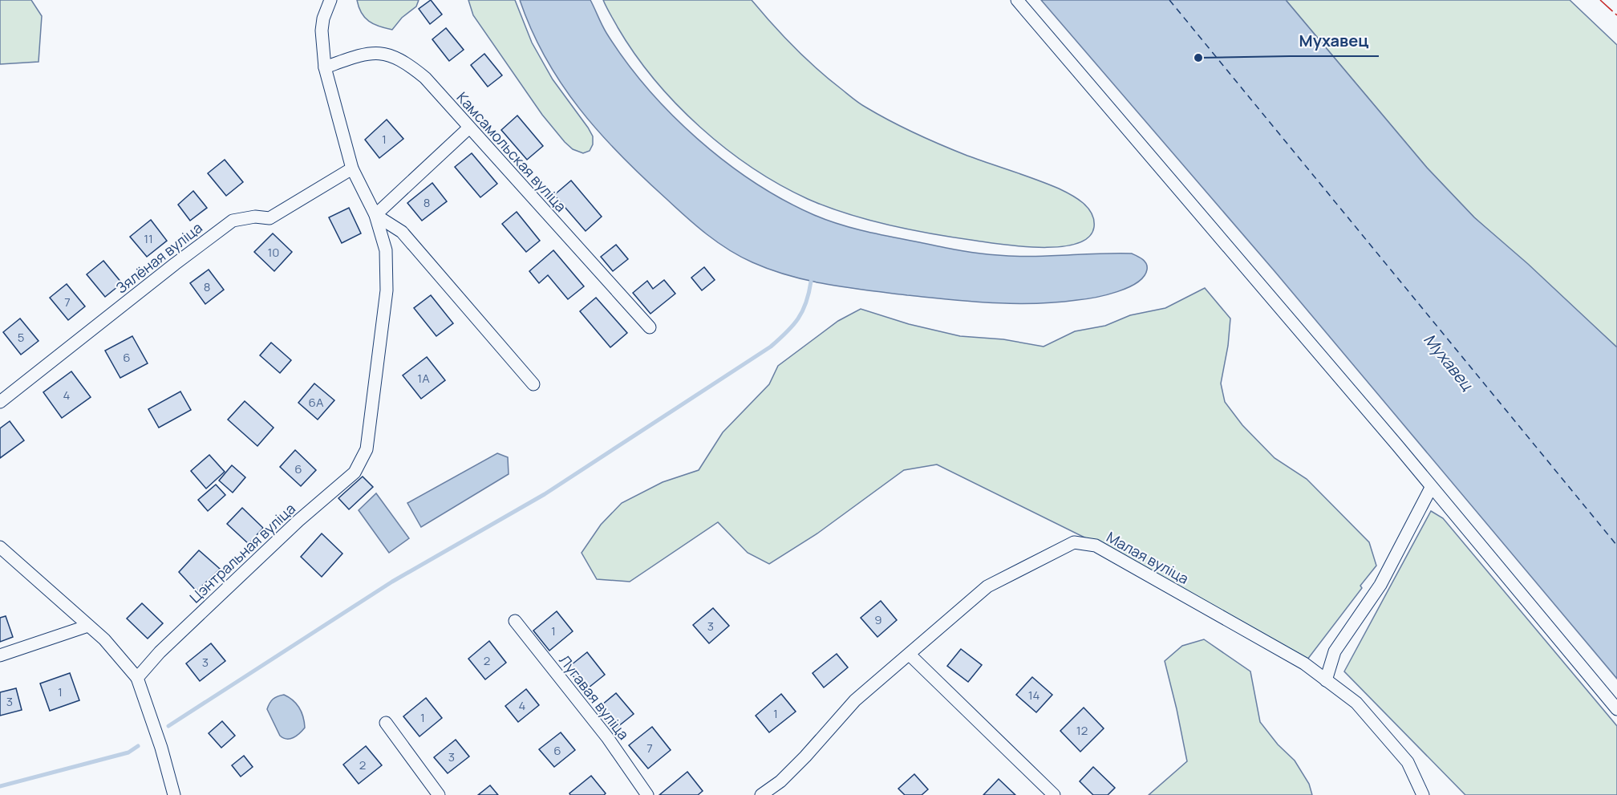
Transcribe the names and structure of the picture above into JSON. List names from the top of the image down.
{
  "streets": {
    "street": [
      "Камсамольская вуліца",
      "Зялёная вуліца",
      "Цэнтральная вуліца",
      "Малая вуліца",
      "Лугавая вуліца"
    ]
  },
  "water": ["Мухавец"],
  "places": ["Мухавец"],
  "house_numbers": [
    "1",
    "8",
    "11",
    "10",
    "8",
    "7",
    "5",
    "6",
    "1А",
    "4",
    "6А",
    "6",
    "9",
    "3",
    "1",
    "2",
    "3",
    "1",
    "14",
    "3",
    "4",
    "1",
    "1",
    "12",
    "7",
    "6",
    "3",
    "2"
  ]
}
